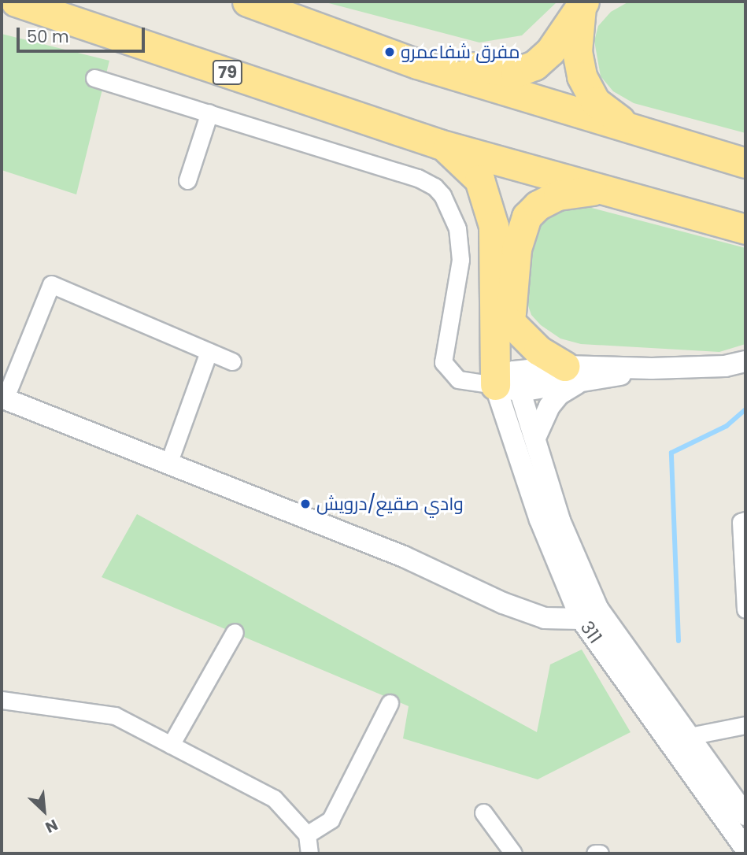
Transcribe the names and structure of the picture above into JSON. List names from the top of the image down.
{
  "streets": {
    "highway": ["79"],
    "street": ["311"]
  },
  "places": ["مفرق شفاعمرو", "وادي صقيع/درويش"],
  "scale_bar": "50 m",
  "north": "bottom right"
}
